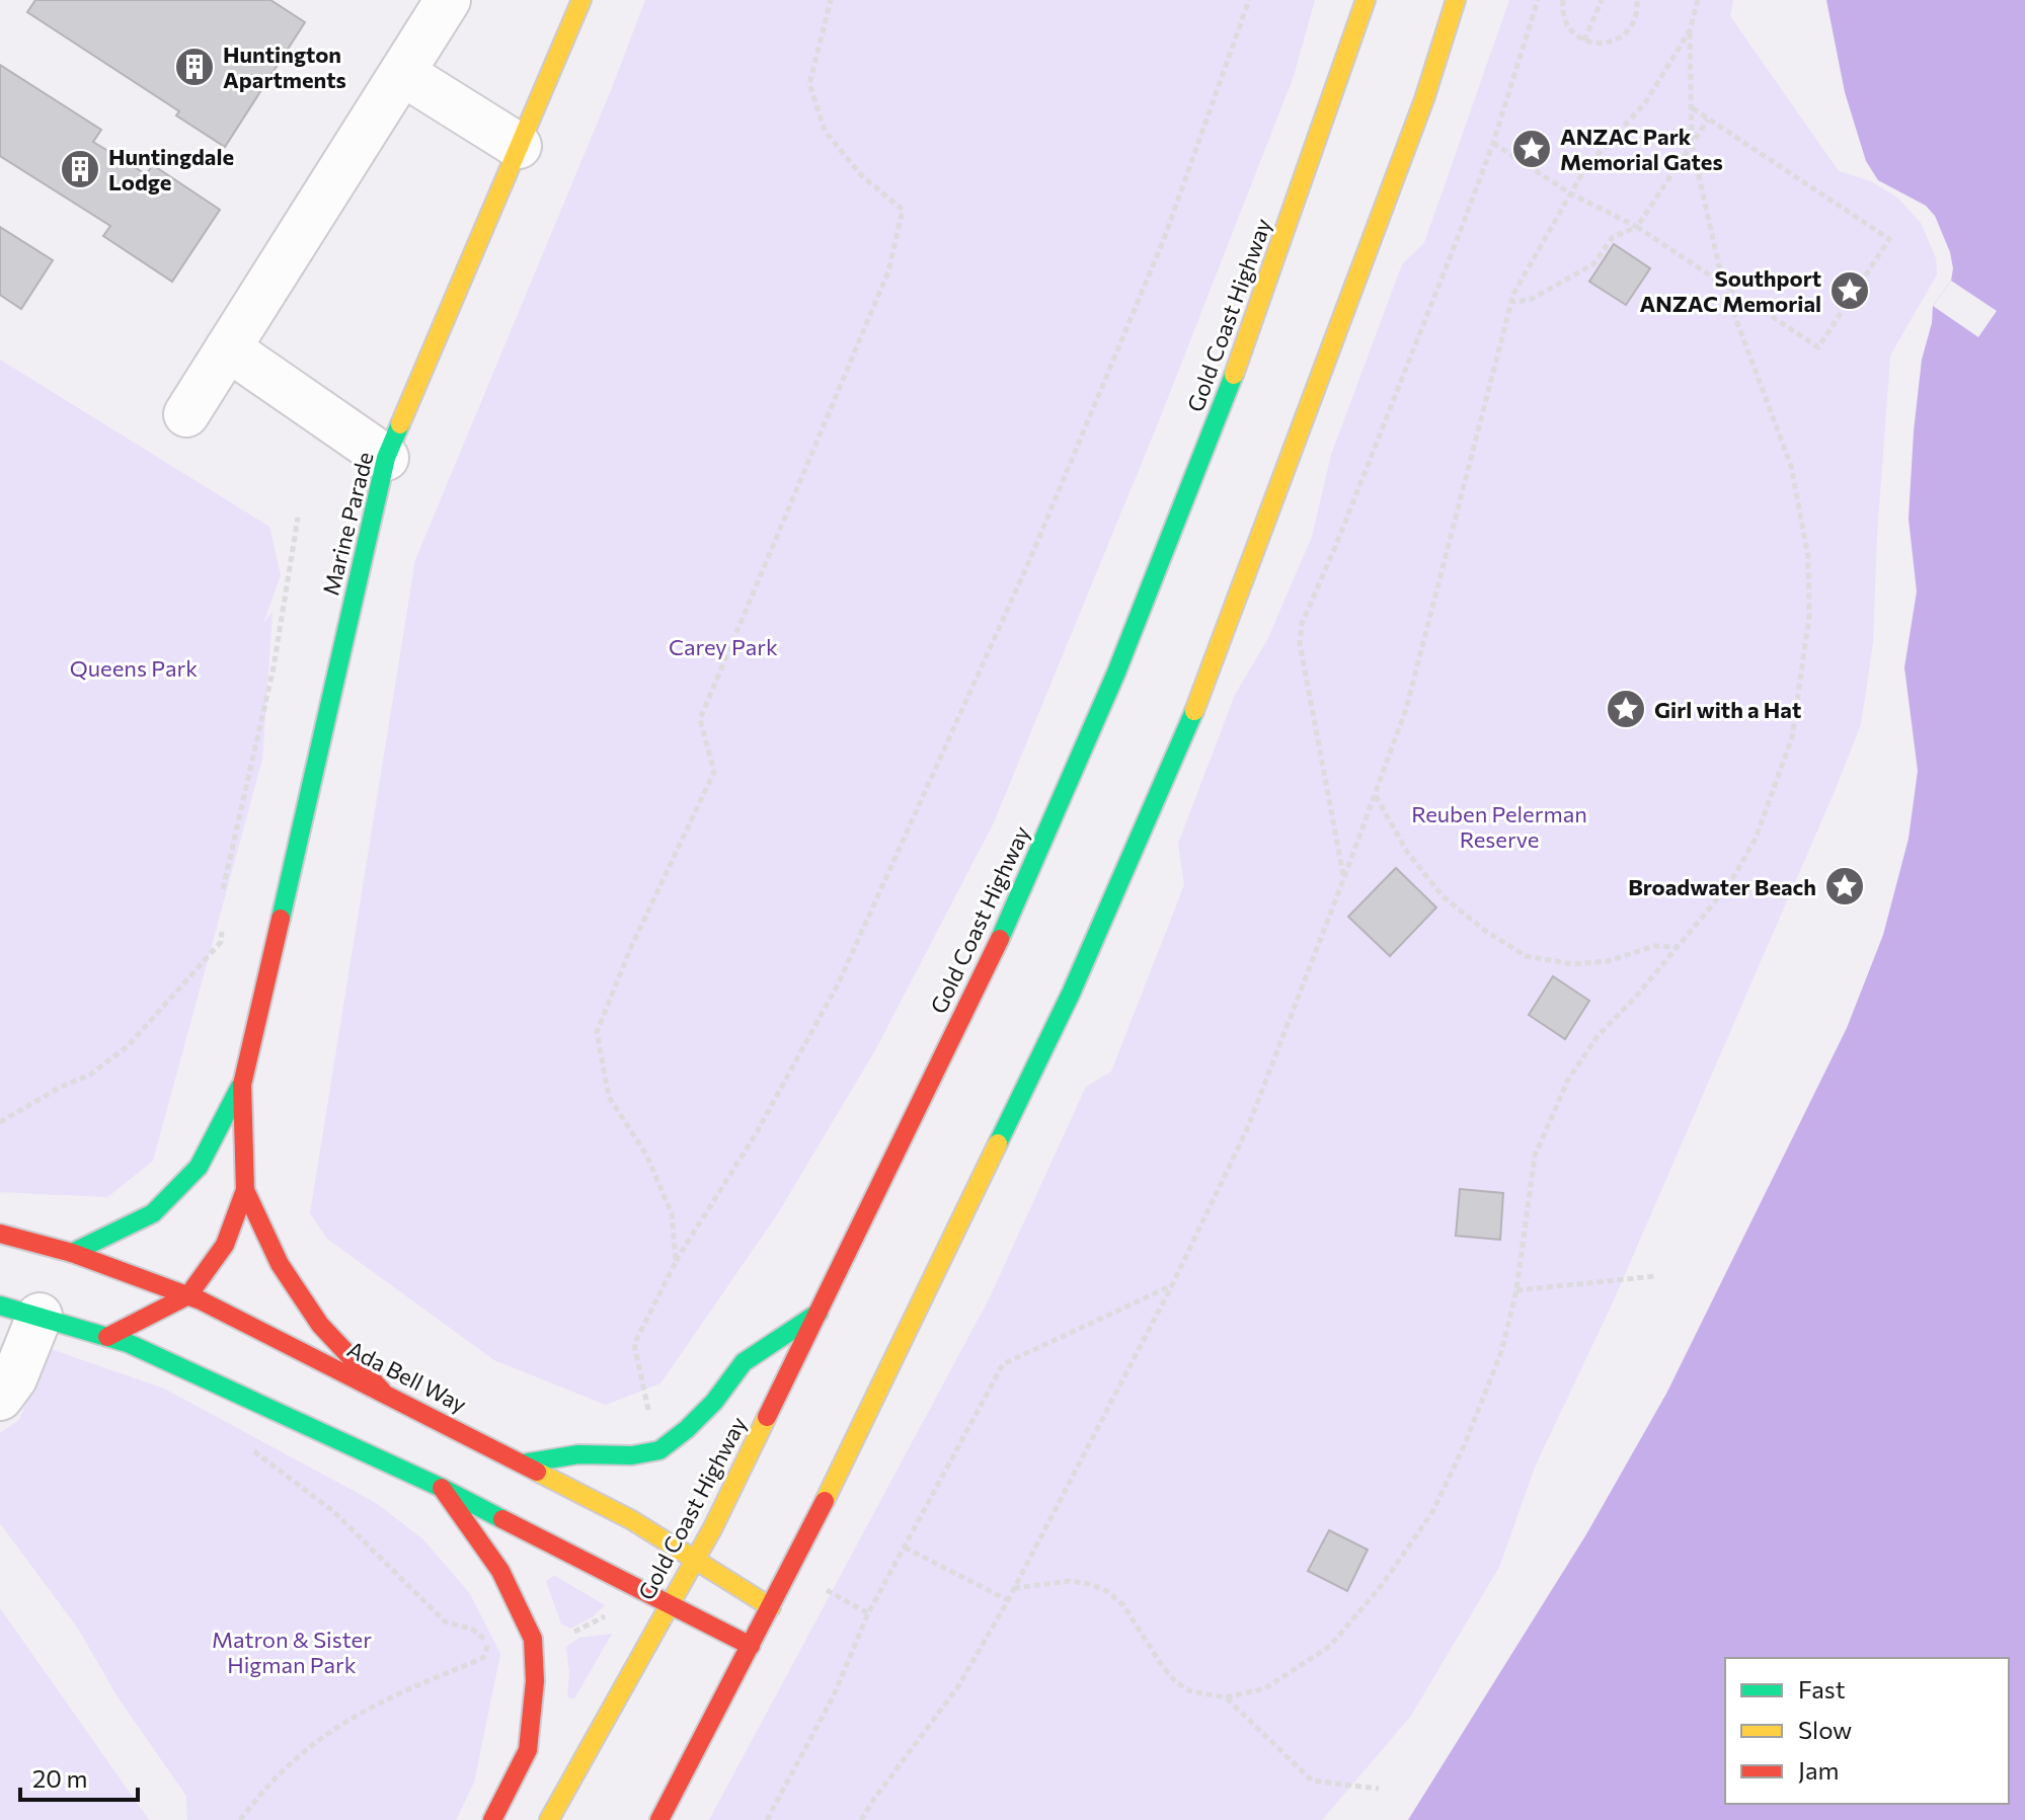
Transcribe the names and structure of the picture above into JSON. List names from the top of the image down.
{
  "streets": {
    "main road": ["Gold Coast Highway", "Marine Parade", "Ada Bell Way"]
  },
  "crossings": [
    ["Gold Coast Highway", "Ada Bell Way"],
    ["Marine Parade", "Ada Bell Way"]
  ],
  "parks": [
    "Carey Park",
    "Queens Park",
    "Reuben Pelerman Reserve",
    "Matron & Sister Higman Park"
  ],
  "places": {
    "building": ["Huntington Apartments", "Huntingdale Lodge"],
    "place": [
      "ANZAC Park Memorial Gates",
      "Southport ANZAC Memorial",
      "Girl with a Hat",
      "Broadwater Beach"
    ]
  },
  "legend": ["Fast", "Slow", "Jam"],
  "scale_bar": "20 m"
}
